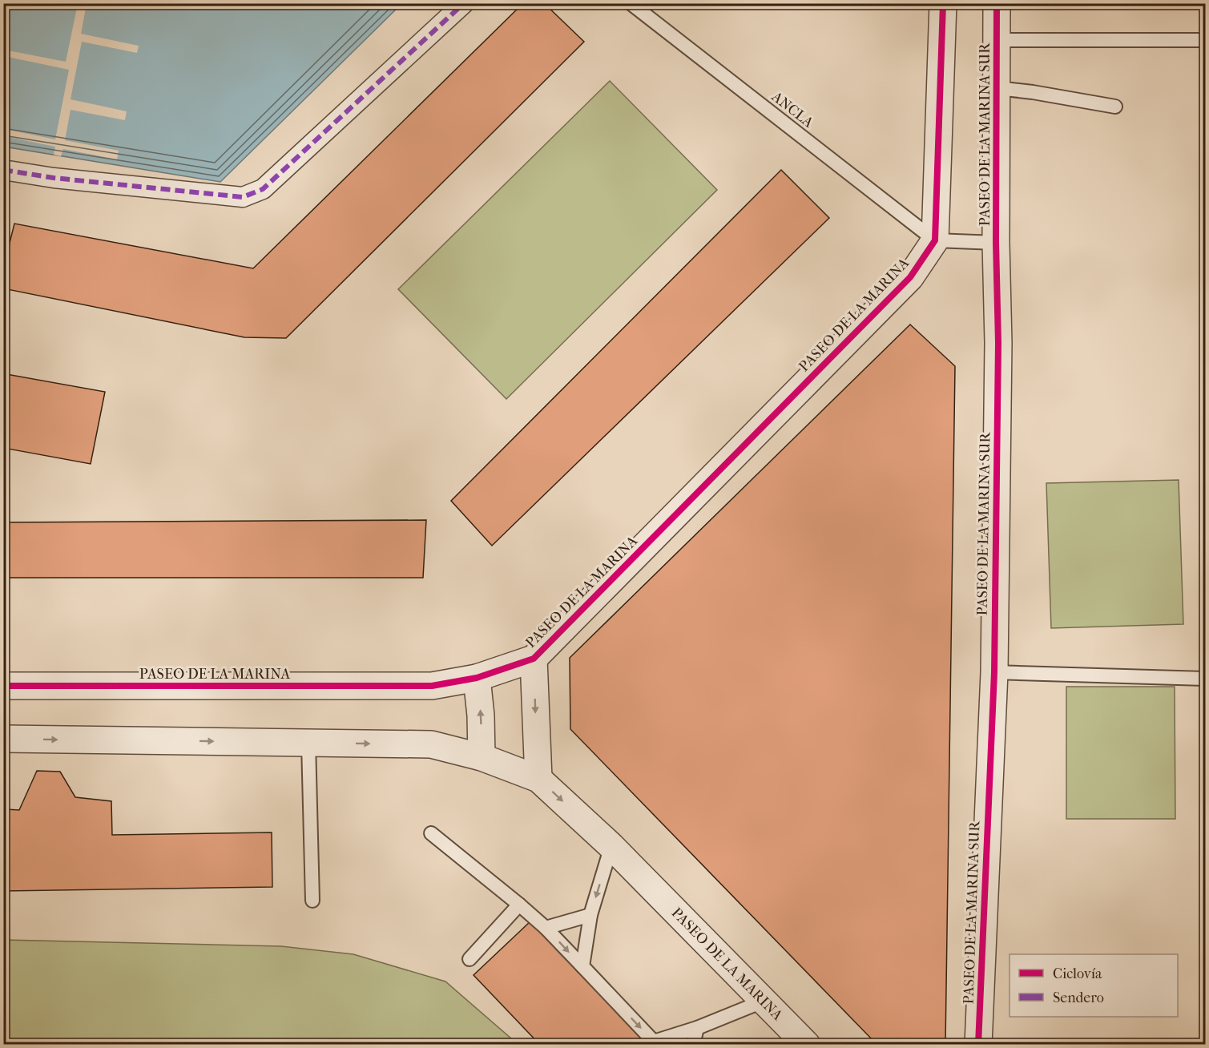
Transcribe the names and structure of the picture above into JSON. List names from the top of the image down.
{
  "streets": {
    "street": ["PASEO DE LA MARINA SUR", "PASEO DE LA MARINA"],
    "lane": ["ANCLA"]
  },
  "crossings": [
    ["ANCLA", "PASEO DE LA MARINA"]
  ],
  "legend": ["Ciclovía", "Sendero"]
}
